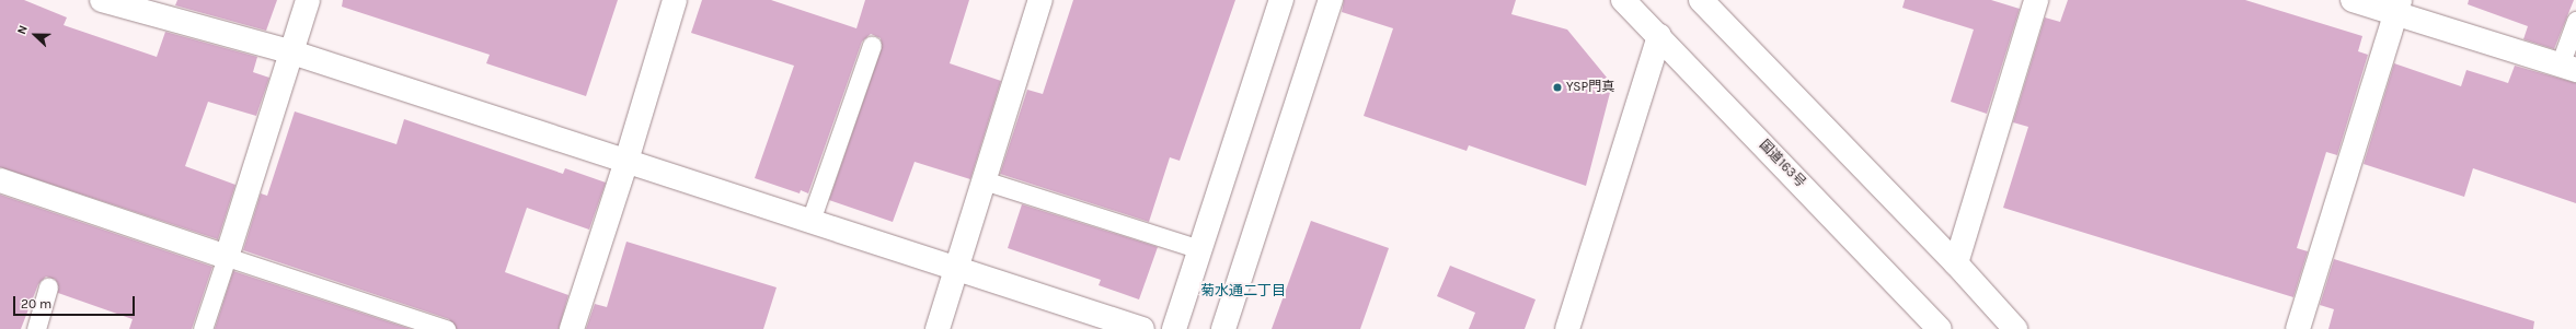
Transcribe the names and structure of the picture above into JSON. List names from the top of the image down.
{
  "streets": {
    "main road": ["国道163号"]
  },
  "districts": ["菊水通二丁目"],
  "places": ["YSP門真"],
  "scale_bar": "20 m",
  "north": "left"
}
